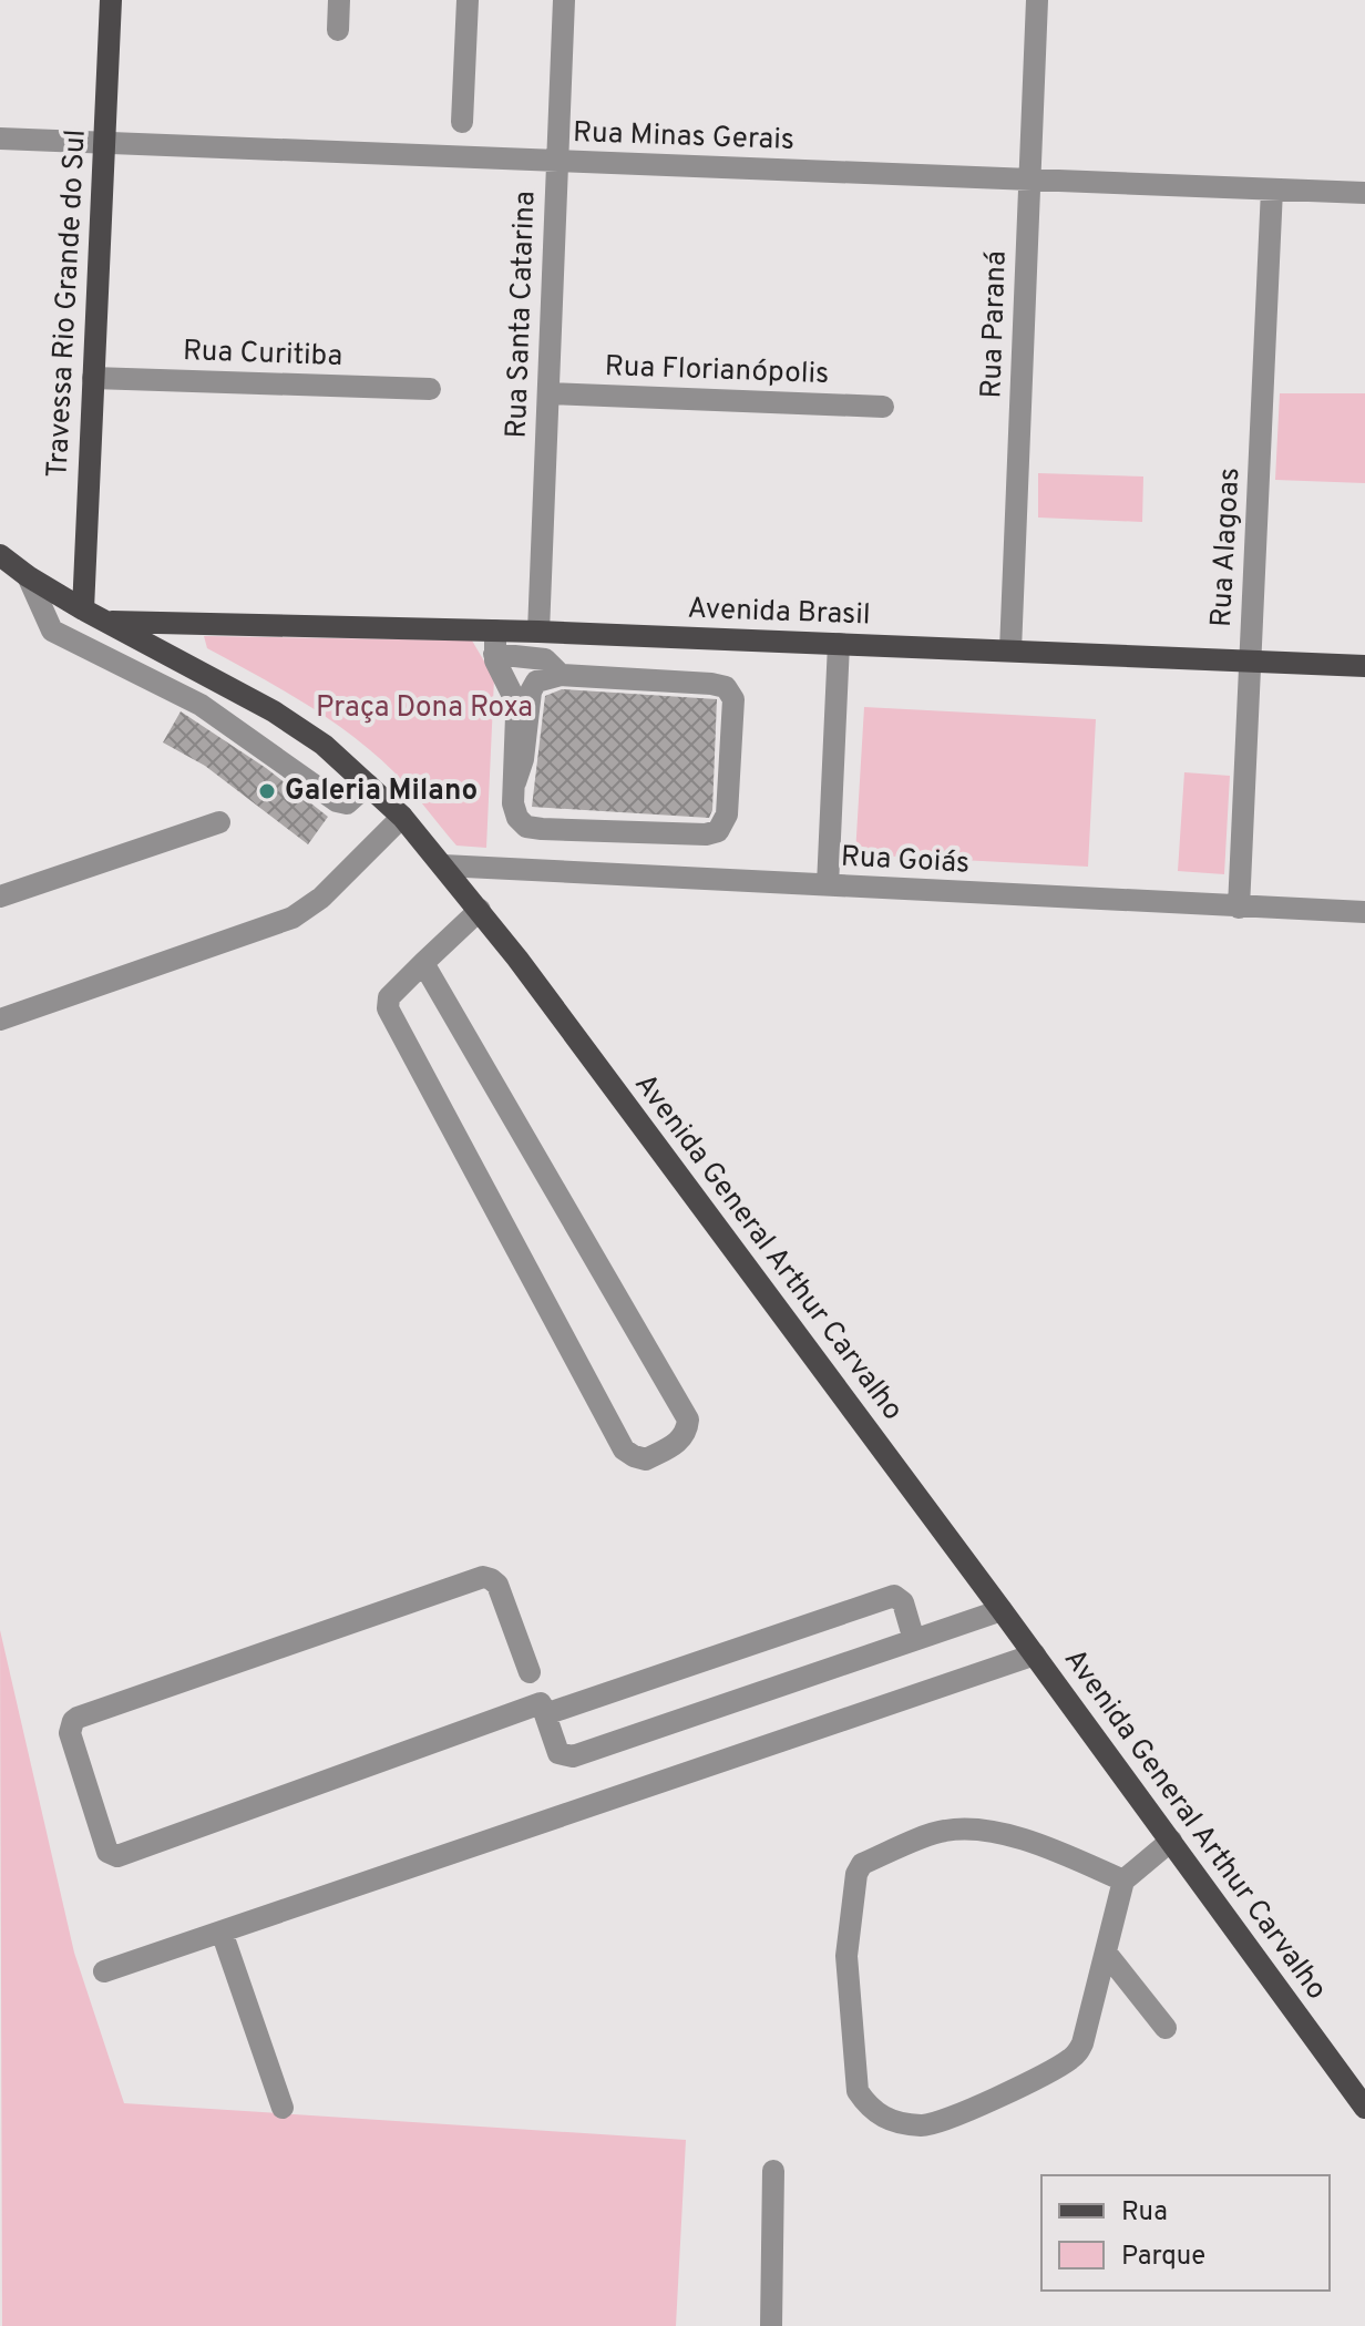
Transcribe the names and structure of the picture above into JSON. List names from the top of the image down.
{
  "streets": {
    "main road": ["Travessa Rio Grande do Sul", "Avenida Brasil", "Avenida General Arthur Carvalho"],
    "street": [
      "Rua Minas Gerais",
      "Rua Santa Catarina",
      "Rua Paraná",
      "Rua Curitiba",
      "Rua Florianópolis",
      "Rua Alagoas",
      "Rua Goiás"
    ]
  },
  "crossings": [
    ["Rua Minas Gerais", "Travessa Rio Grande do Sul"],
    ["Rua Minas Gerais", "Rua Santa Catarina"],
    ["Rua Minas Gerais", "Rua Paraná"],
    ["Rua Minas Gerais", "Rua Alagoas"],
    ["Travessa Rio Grande do Sul", "Rua Curitiba"],
    ["Travessa Rio Grande do Sul", "Avenida General Arthur Carvalho"],
    ["Rua Santa Catarina", "Rua Florianópolis"],
    ["Rua Santa Catarina", "Avenida Brasil"],
    ["Rua Paraná", "Avenida Brasil"],
    ["Rua Alagoas", "Avenida Brasil"],
    ["Rua Alagoas", "Rua Goiás"],
    ["Avenida Brasil", "Avenida General Arthur Carvalho"],
    ["Rua Goiás", "Avenida General Arthur Carvalho"]
  ],
  "parks": ["Praça Dona Roxa"],
  "places": ["Galeria Milano"],
  "legend": ["Rua", "Parque"]
}
